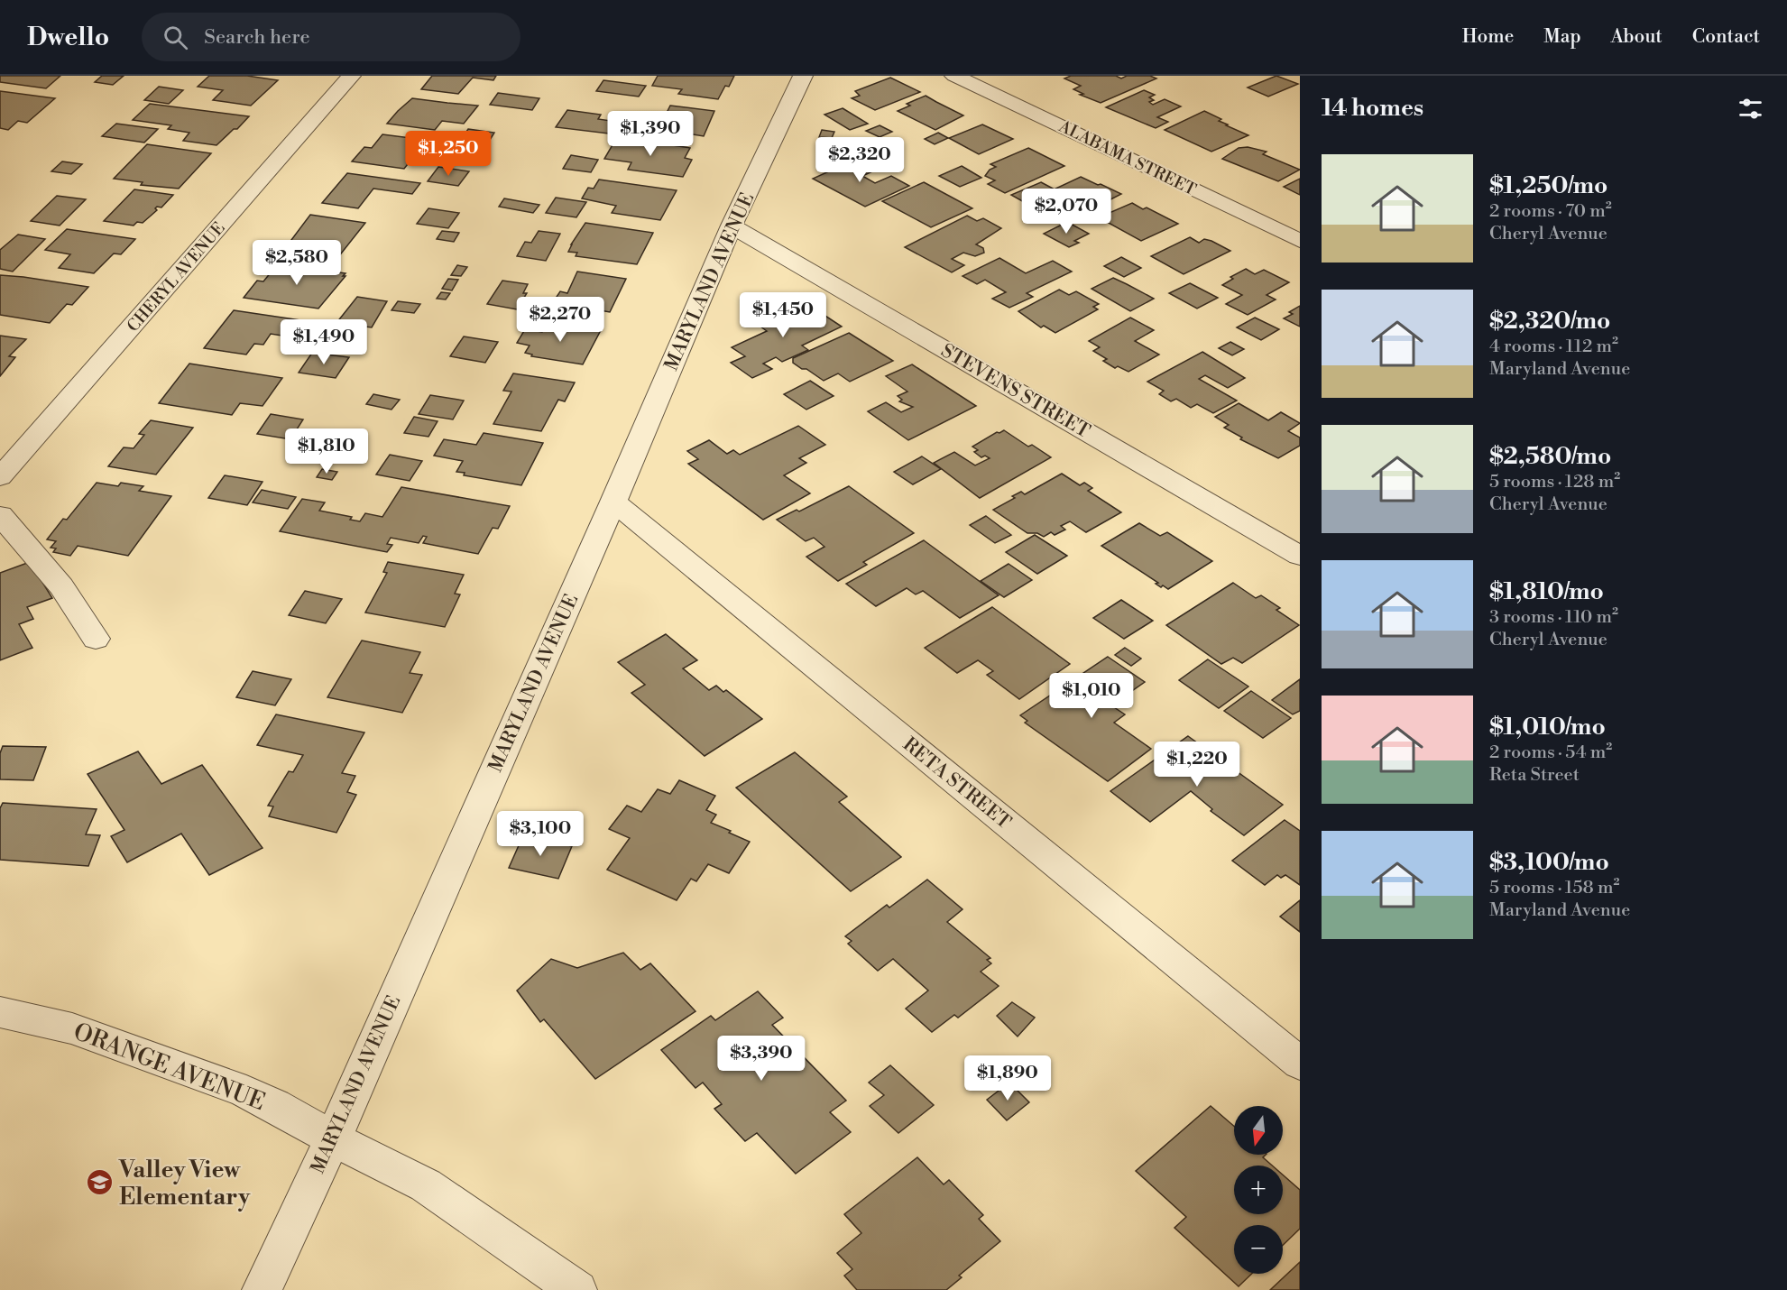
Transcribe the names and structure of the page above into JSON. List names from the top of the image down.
{
  "streets": {
    "street": [
      "ALABAMA STREET",
      "CHERYL AVENUE",
      "MARYLAND AVENUE",
      "STEVENS STREET",
      "RETA STREET",
      "ORANGE AVENUE"
    ]
  },
  "crossings": [
    ["MARYLAND AVENUE", "STEVENS STREET"],
    ["MARYLAND AVENUE", "RETA STREET"],
    ["MARYLAND AVENUE", "ORANGE AVENUE"]
  ],
  "places": {
    "school or university": ["Valley View Elementary"]
  },
  "north": "bottom",
  "page": {
    "header": "Dwello",
    "search": "Search here",
    "nav": [
      "Home",
      "Map",
      "About",
      "Contact"
    ],
    "heading": "14 homes",
    "price": [
      "$1,390",
      "$1,250",
      "$2,320",
      "$2,070",
      "$2,580",
      "$1,450",
      "$2,270",
      "$1,490",
      "$1,810",
      "$1,010",
      "$1,220",
      "$3,100",
      "$3,390",
      "$1,890"
    ],
    "list": [
      {
        "name": "$1,250/mo",
        "note": "2 rooms · 70 m² · Cheryl Avenue"
      },
      {
        "name": "$2,320/mo",
        "note": "4 rooms · 112 m² · Maryland Avenue"
      },
      {
        "name": "$2,580/mo",
        "note": "5 rooms · 128 m² · Cheryl Avenue"
      },
      {
        "name": "$1,810/mo",
        "note": "3 rooms · 110 m² · Cheryl Avenue"
      },
      {
        "name": "$1,010/mo",
        "note": "2 rooms · 54 m² · Reta Street"
      },
      {
        "name": "$3,100/mo",
        "note": "5 rooms · 158 m² · Maryland Avenue"
      }
    ],
    "map_buttons": ["+", "−"]
  }
}
